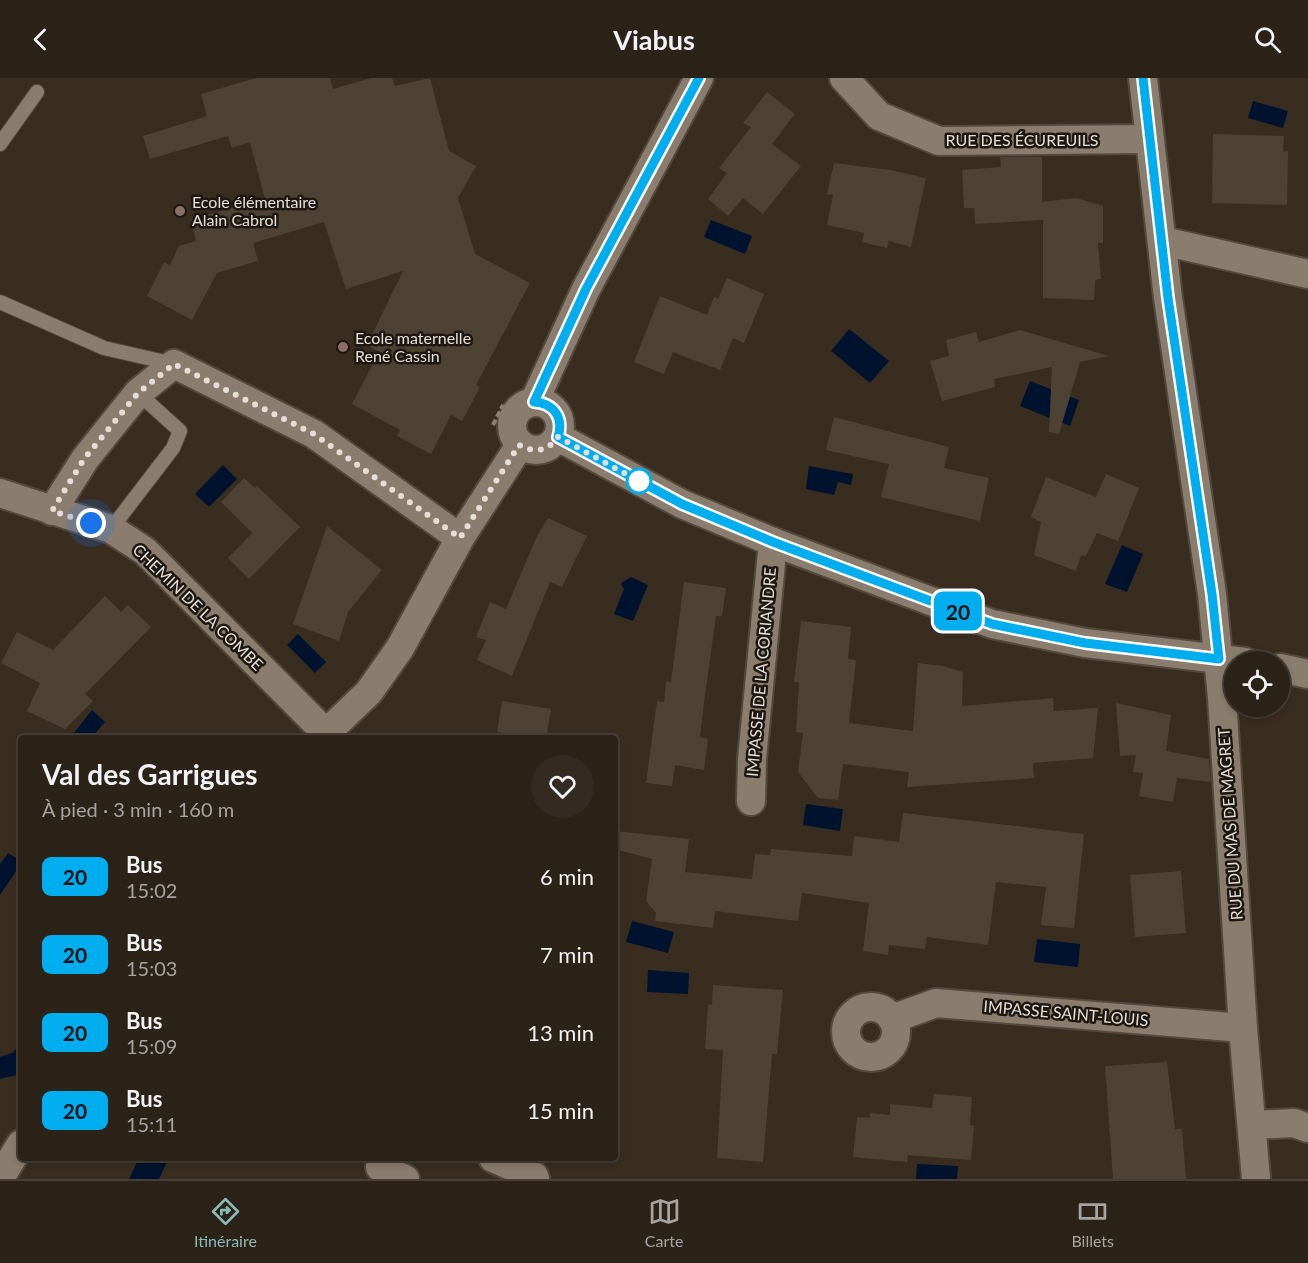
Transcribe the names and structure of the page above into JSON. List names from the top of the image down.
{
  "streets": {
    "street": [
      "RUE DES ÉCUREUILS",
      "CHEMIN DE LA COMBE",
      "IMPASSE DE LA CORIANDRE",
      "RUE DU MAS DE MAGRET",
      "IMPASSE SAINT-LOUIS"
    ]
  },
  "crossings": [
    ["RUE DES ÉCUREUILS", "RUE DU MAS DE MAGRET"],
    ["RUE DU MAS DE MAGRET", "IMPASSE SAINT-LOUIS"]
  ],
  "places": ["Ecole élémentaire Alain Cabrol", "Ecole maternelle René Cassin"],
  "lines": ["bus line 20"],
  "page": {
    "header": "Viabus",
    "on_map": "20",
    "heading": ["Val des Garrigues", "À pied · 3 min · 160 m"],
    "list": [
      {
        "mark": "20",
        "name": "Bus",
        "note": "15:02",
        "value": "6 min"
      },
      {
        "mark": "20",
        "name": "Bus",
        "note": "15:03",
        "value": "7 min"
      },
      {
        "mark": "20",
        "name": "Bus",
        "note": "15:09",
        "value": "13 min"
      },
      {
        "mark": "20",
        "name": "Bus",
        "note": "15:11",
        "value": "15 min"
      }
    ],
    "tabs": ["Itinéraire", "Carte", "Billets"]
  }
}
